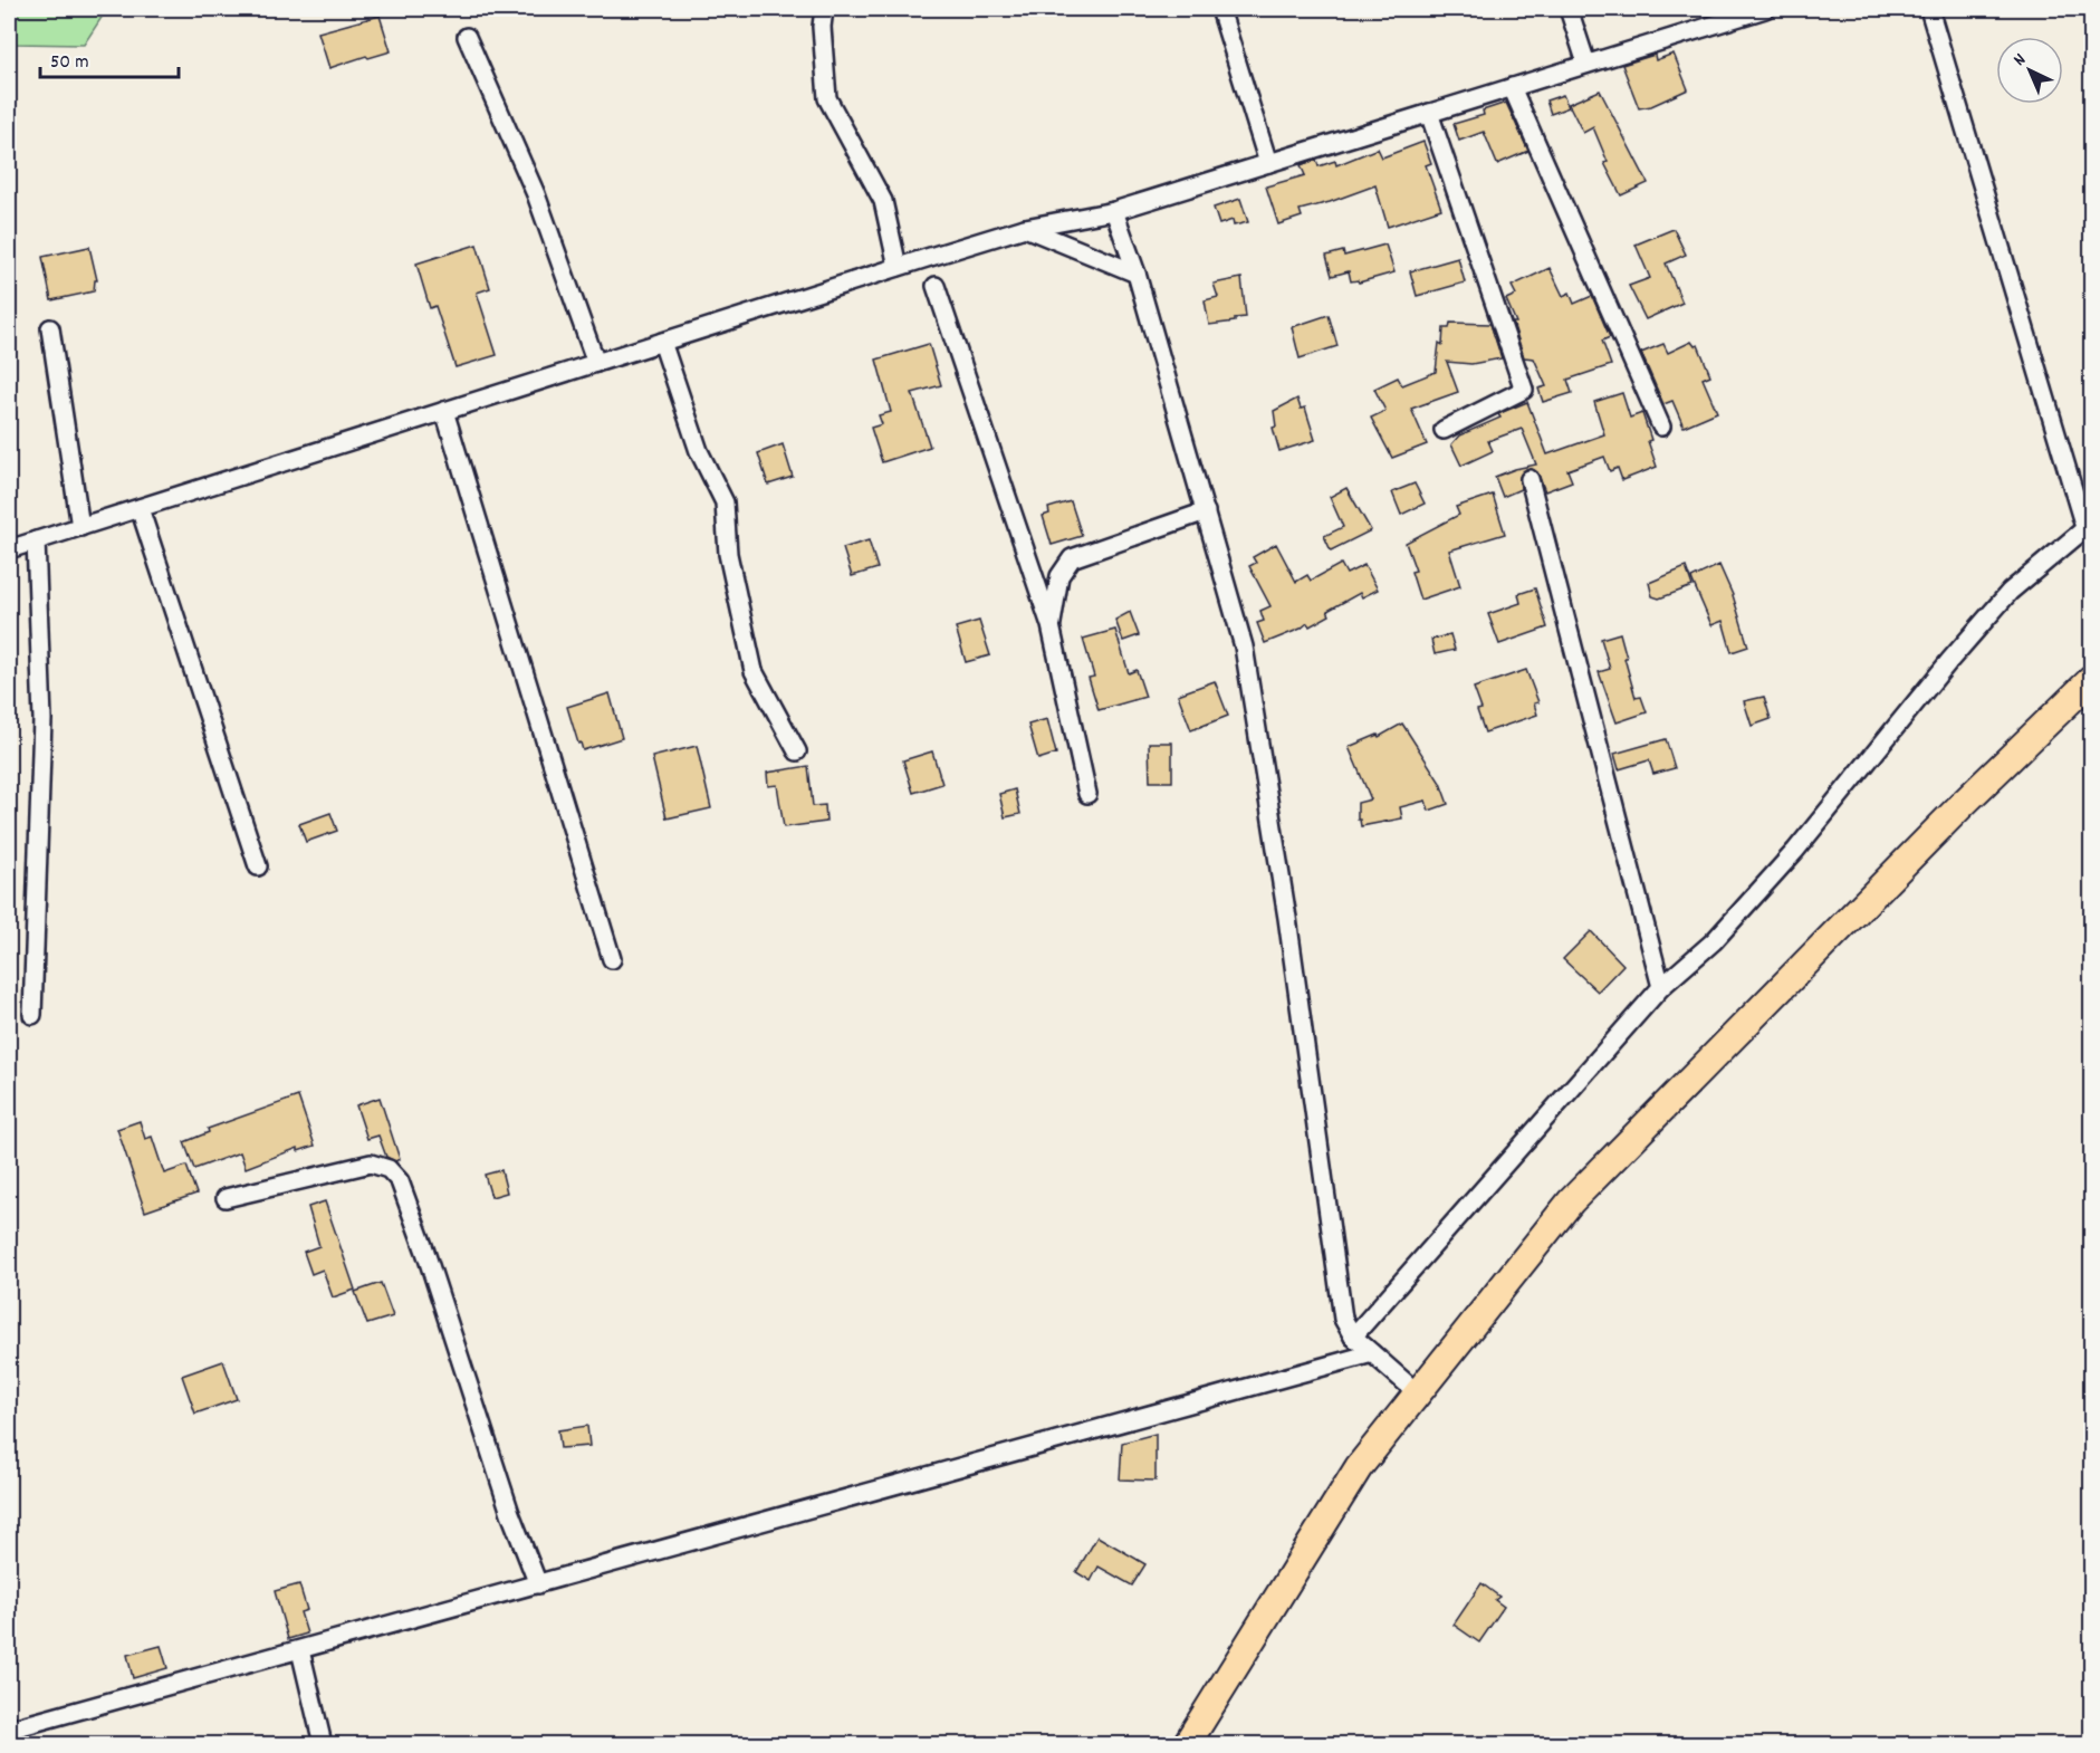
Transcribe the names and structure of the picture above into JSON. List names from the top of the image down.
{
  "scale_bar": "50 m",
  "north": "top left"
}
